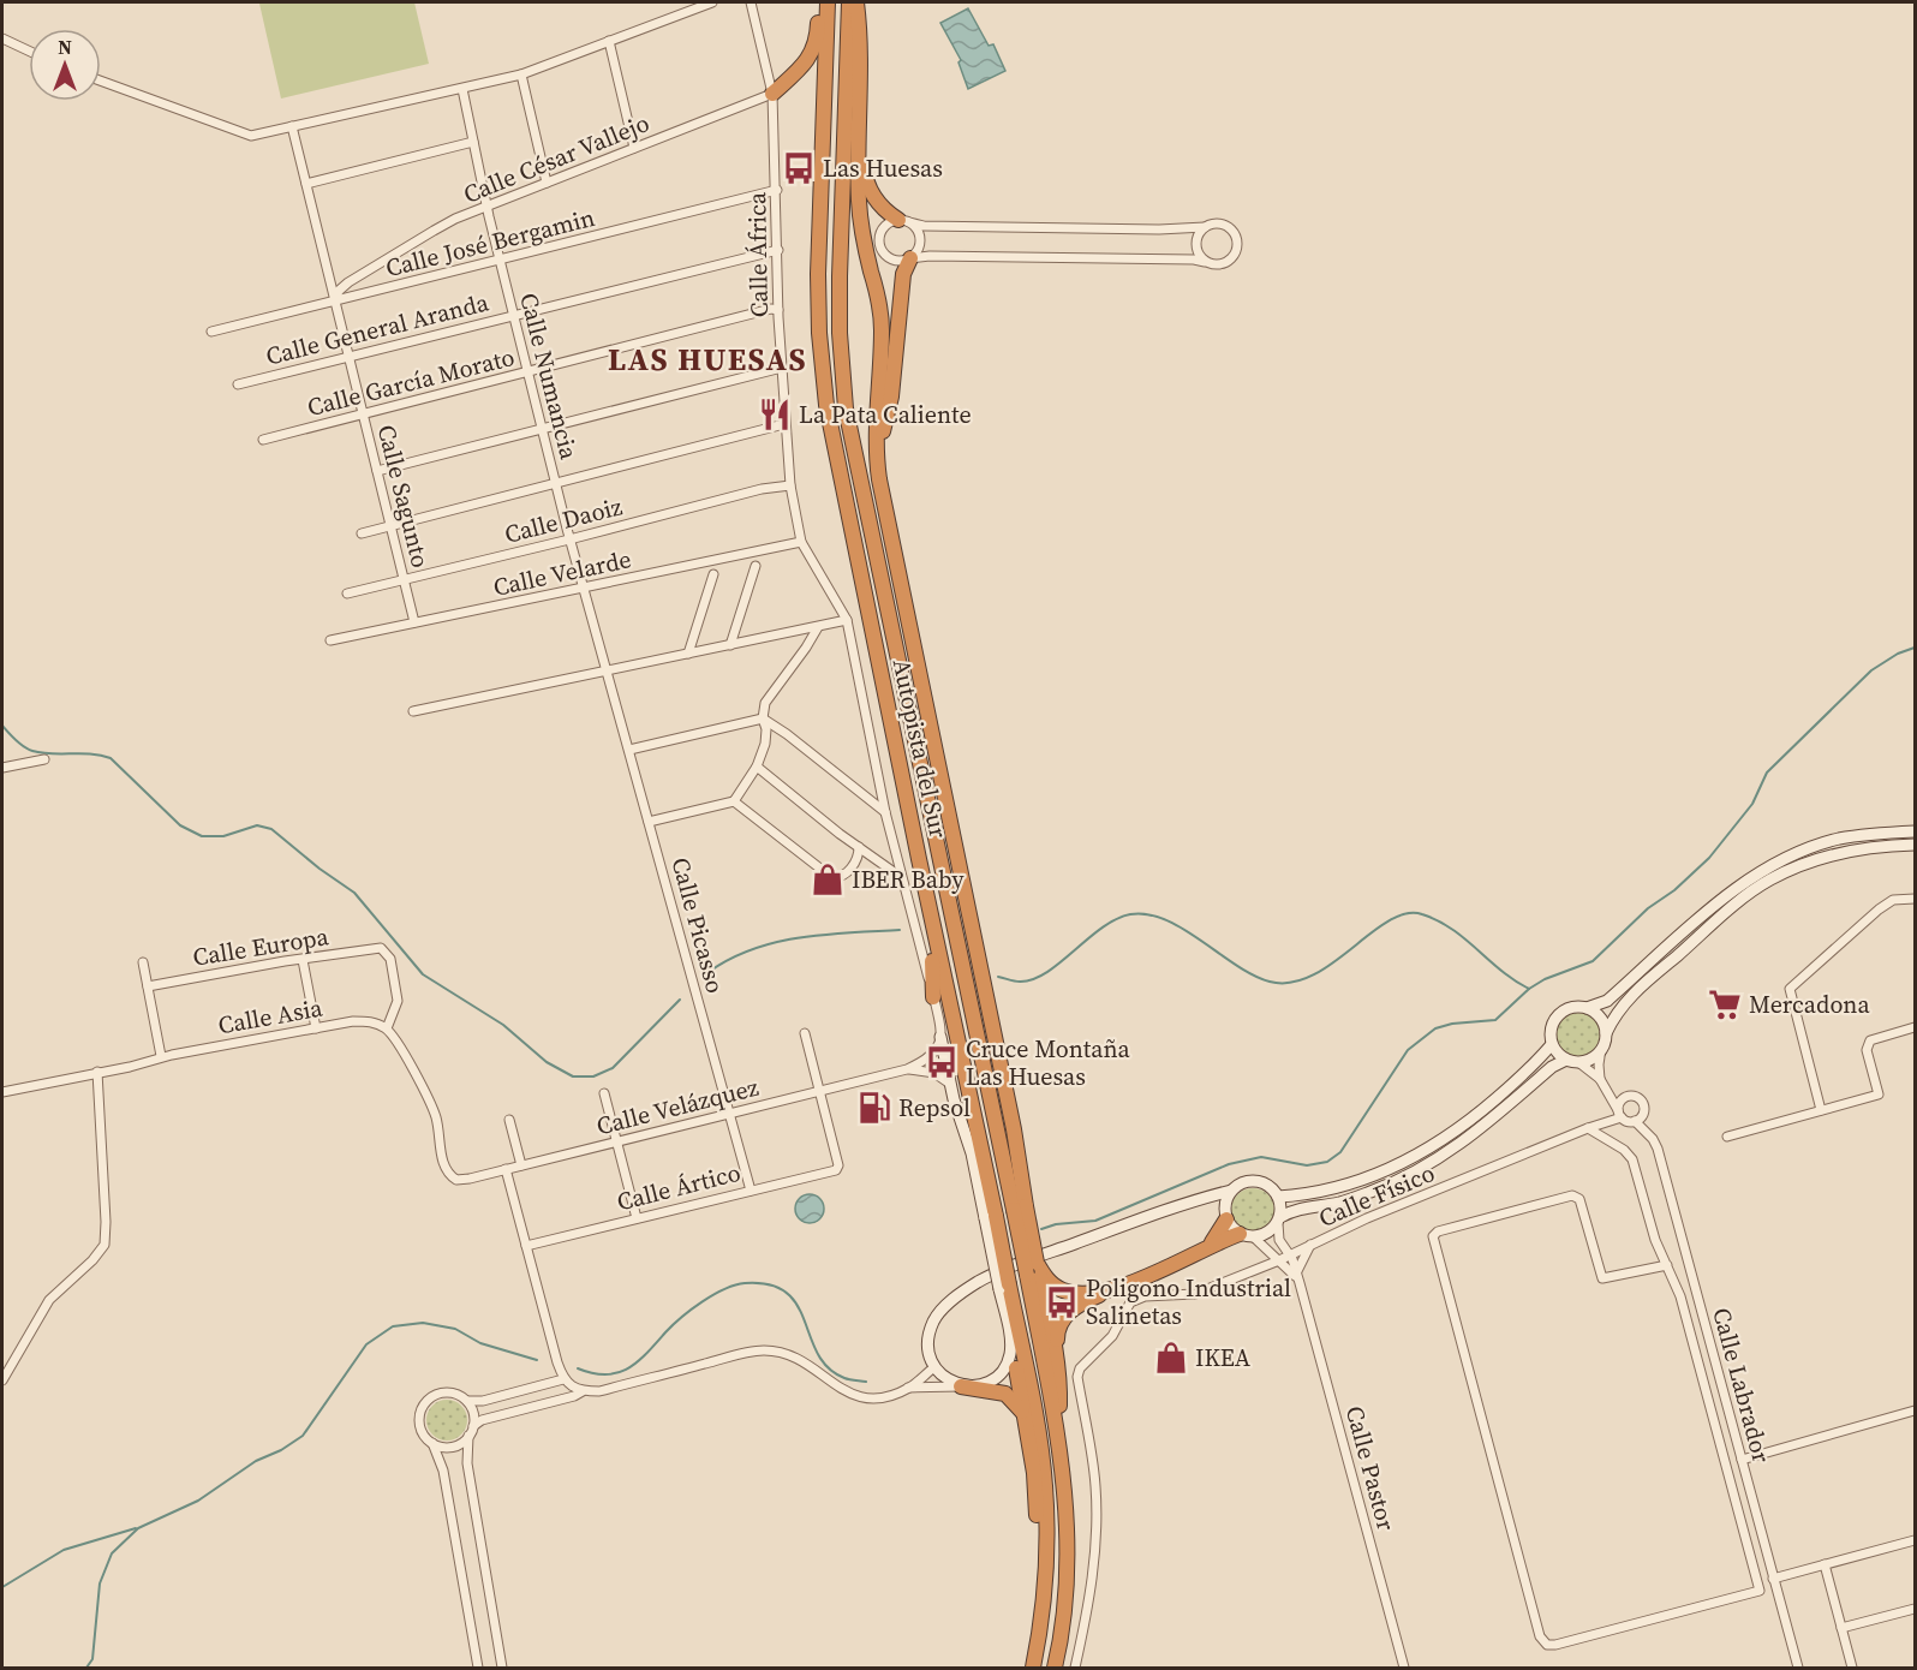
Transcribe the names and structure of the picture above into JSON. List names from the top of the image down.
{
  "streets": {
    "highway": ["Autopista del Sur"],
    "street": [
      "Calle César Vallejo",
      "Calle José Bergamin",
      "Calle África",
      "Calle General Aranda",
      "Calle Numancia",
      "Calle García Morato",
      "Calle Sagunto",
      "Calle Daoiz",
      "Calle Velarde",
      "Calle Picasso",
      "Calle Europa",
      "Calle Asia",
      "Calle Velázquez",
      "Calle Ártico",
      "Calle Físico",
      "Calle Labrador",
      "Calle Pastor"
    ]
  },
  "crossings": [
    ["Calle César Vallejo", "Calle José Bergamin"],
    ["Calle César Vallejo", "Calle África"],
    ["Calle César Vallejo", "Calle Numancia"],
    ["Calle César Vallejo", "Calle Sagunto"],
    ["Calle José Bergamin", "Calle África"],
    ["Calle José Bergamin", "Calle Numancia"],
    ["Calle José Bergamin", "Calle Sagunto"],
    ["Calle África", "Calle General Aranda"],
    ["Calle África", "Calle García Morato"],
    ["Calle África", "Calle Daoiz"],
    ["Calle África", "Calle Velarde"],
    ["Calle África", "Calle Velázquez"],
    ["Calle General Aranda", "Calle Numancia"],
    ["Calle General Aranda", "Calle Sagunto"],
    ["Calle Numancia", "Calle García Morato"],
    ["Calle Numancia", "Calle Daoiz"],
    ["Calle Numancia", "Calle Velarde"],
    ["Calle Numancia", "Calle Picasso"],
    ["Calle García Morato", "Calle Sagunto"],
    ["Calle Sagunto", "Calle Daoiz"],
    ["Calle Sagunto", "Calle Velarde"],
    ["Calle Picasso", "Calle Velázquez"],
    ["Calle Picasso", "Calle Ártico"],
    ["Calle Europa", "Calle Asia"],
    ["Calle Europa", "Calle Velázquez"],
    ["Calle Asia", "Calle Velázquez"],
    ["Calle Velázquez", "Calle Ártico"],
    ["Calle Físico", "Calle Labrador"],
    ["Calle Físico", "Calle Pastor"]
  ],
  "districts": ["LAS HUESAS"],
  "places": {
    "bus stop": ["Las Huesas", "Cruce Montaña Las Huesas", "Poligono Industrial Salinetas"],
    "restaurant": ["La Pata Caliente"],
    "shop": ["IBER Baby", "IKEA"],
    "supermarket": ["Mercadona"],
    "fuel station": ["Repsol"]
  },
  "north": "top"
}
